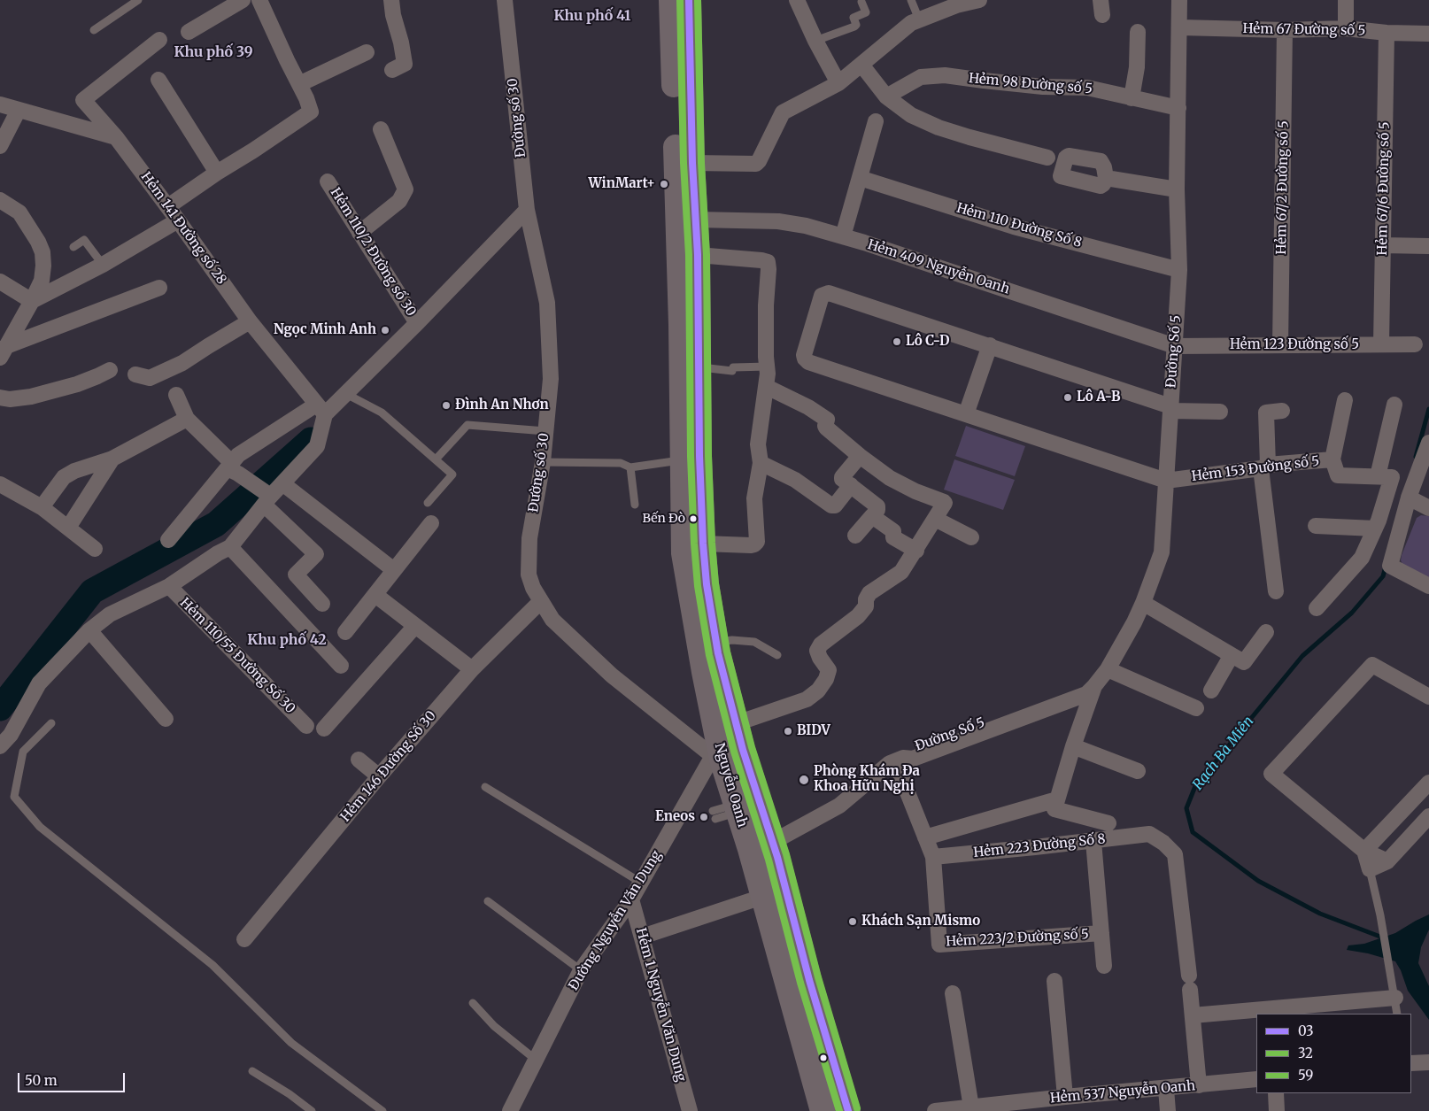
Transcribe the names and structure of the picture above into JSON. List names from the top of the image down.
{
  "streets": {
    "main road": ["Nguyễn Oanh"],
    "street": [
      "Hẻm 67 Đường số 5",
      "Hẻm 98 Đường số 5",
      "Đường số 30",
      "Hẻm 67/2 Đường số 5",
      "Hẻm 67/6 Đường số 5",
      "Hẻm 110 Đường Số 8",
      "Hẻm 141 Đường số 28",
      "Hẻm 110/2 Đường số 30",
      "Hẻm 409 Nguyễn Oanh",
      "Hẻm 123 Đường số 5",
      "Đường Số 5",
      "Hẻm 153 Đường số 5",
      "Hẻm 110/55 Đường Số 30",
      "Hẻm 146 Đường Số 30",
      "Hẻm 223 Đường Số 8",
      "Đường Nguyễn Văn Dung",
      "Hẻm 223/2 Đường số 5",
      "Hẻm 1 Nguyễn Văn Dung",
      "Hẻm 537 Nguyễn Oanh"
    ]
  },
  "crossings": [
    ["Hẻm 67 Đường số 5", "Hẻm 67/2 Đường số 5"],
    ["Hẻm 67 Đường số 5", "Hẻm 67/6 Đường số 5"],
    ["Hẻm 67 Đường số 5", "Đường Số 5"],
    ["Hẻm 98 Đường số 5", "Đường Số 5"],
    ["Đường số 30", "Hẻm 146 Đường Số 30"],
    ["Đường số 30", "Nguyễn Oanh"],
    ["Đường số 30", "Đường Nguyễn Văn Dung"],
    ["Hẻm 67/2 Đường số 5", "Hẻm 123 Đường số 5"],
    ["Hẻm 67/6 Đường số 5", "Hẻm 123 Đường số 5"],
    ["Hẻm 110 Đường Số 8", "Đường Số 5"],
    ["Hẻm 409 Nguyễn Oanh", "Hẻm 123 Đường số 5"],
    ["Hẻm 409 Nguyễn Oanh", "Đường Số 5"],
    ["Hẻm 409 Nguyễn Oanh", "Nguyễn Oanh"],
    ["Hẻm 123 Đường số 5", "Đường Số 5"],
    ["Đường Số 5", "Hẻm 153 Đường số 5"],
    ["Đường Số 5", "Nguyễn Oanh"],
    ["Nguyễn Oanh", "Đường Nguyễn Văn Dung"],
    ["Hẻm 223 Đường Số 8", "Hẻm 223/2 Đường số 5"],
    ["Đường Nguyễn Văn Dung", "Hẻm 1 Nguyễn Văn Dung"]
  ],
  "districts": ["Khu phố 41", "Khu phố 39", "Khu phố 42"],
  "water": ["Rạch Bà Miên"],
  "places": [
    "WinMart+",
    "Ngọc Minh Anh",
    "Lô C-D",
    "Lô A-B",
    "Đình An Nhơn",
    "Bến Đò",
    "BIDV",
    "Phòng Khám Đa Khoa Hữu Nghị",
    "Eneos",
    "Khách Sạn Mismo"
  ],
  "lines": ["transit line 03", "transit line 32", "transit line 59"],
  "legend": ["03", "32", "59"],
  "scale_bar": "50 m"
}
